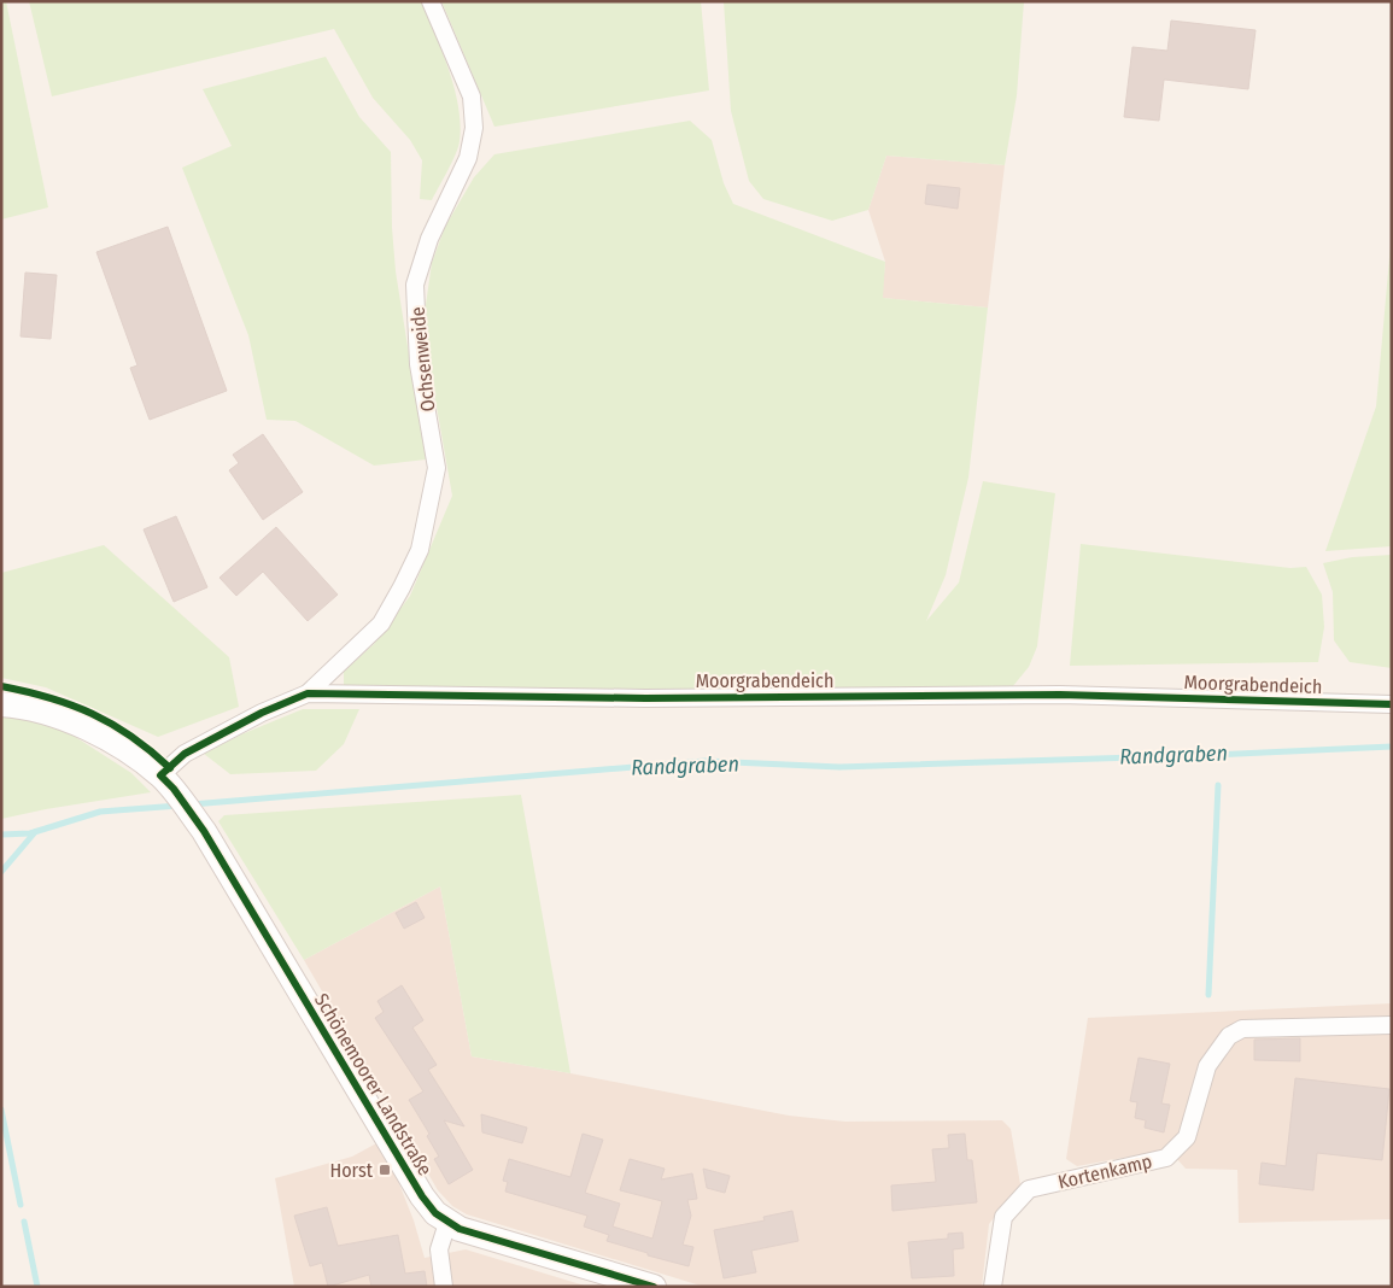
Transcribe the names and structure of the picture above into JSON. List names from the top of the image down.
{
  "streets": {
    "street": [
      "Ochsenweide",
      "Moorgrabendeich",
      "Schönemoorer Landstraße",
      "Kortenkamp"
    ]
  },
  "crossings": [
    ["Ochsenweide", "Moorgrabendeich"],
    ["Moorgrabendeich", "Schönemoorer Landstraße"]
  ],
  "water": ["Randgraben"],
  "places": {
    "transit": ["Horst"]
  }
}
